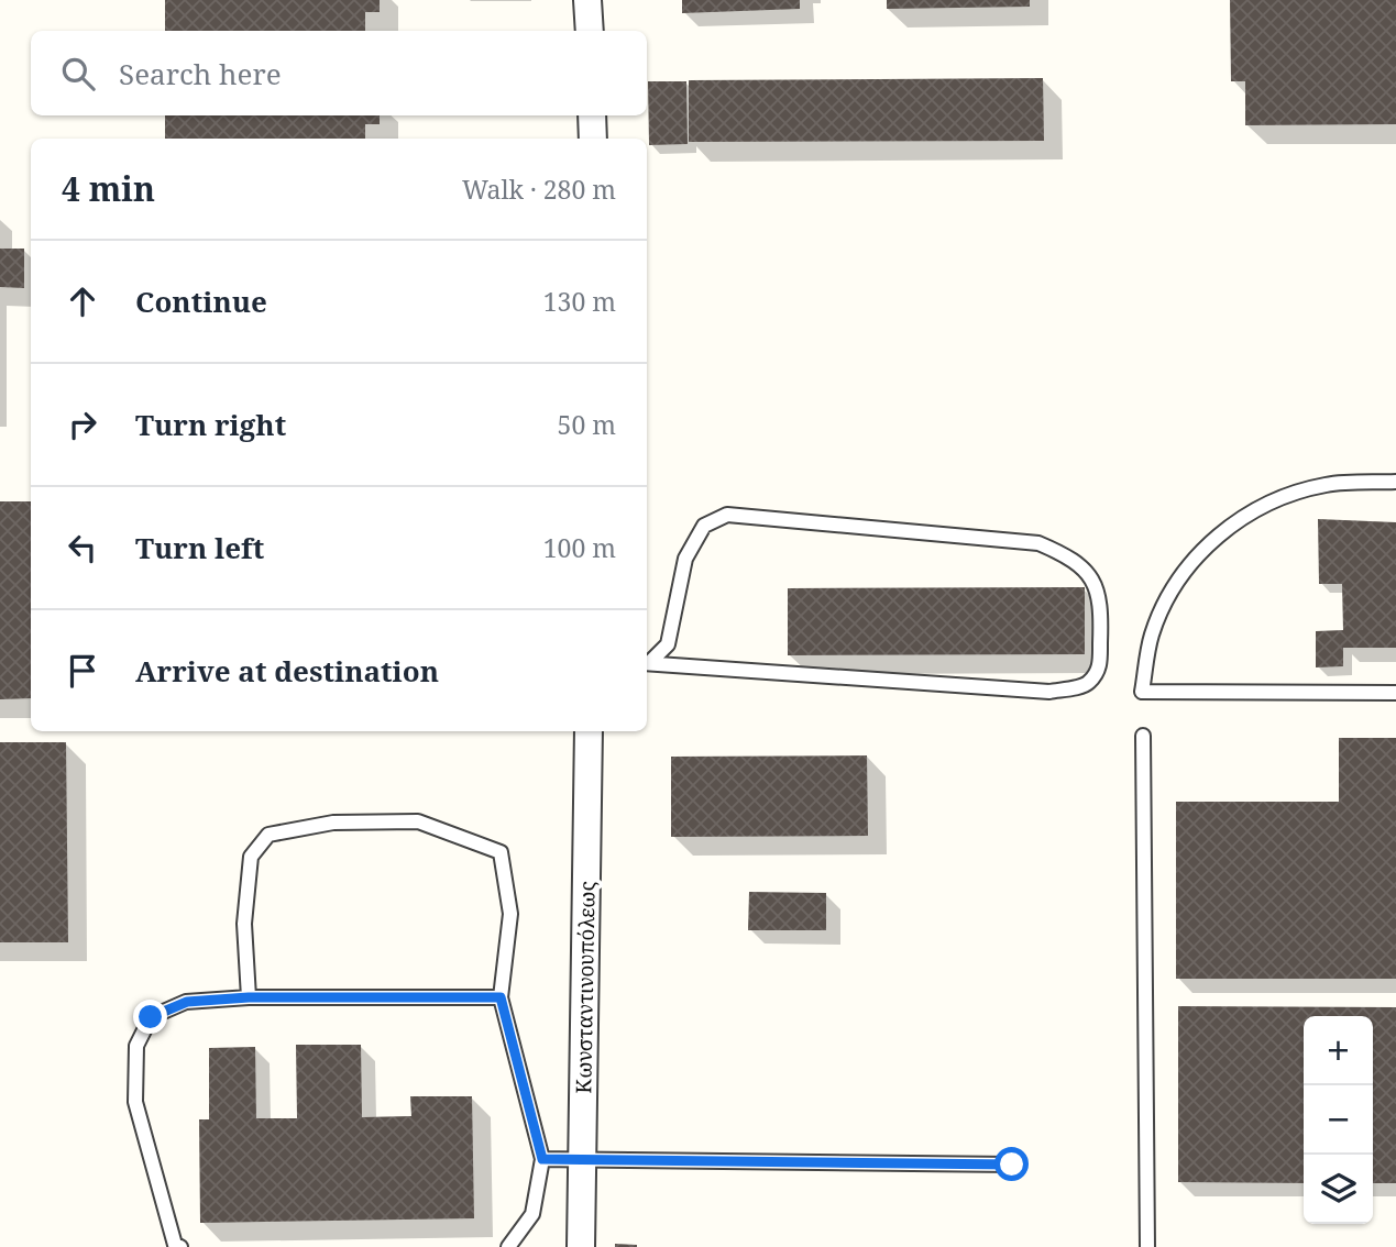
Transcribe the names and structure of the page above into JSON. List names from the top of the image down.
{
  "streets": {
    "street": ["Κωνσταντινουπόλεως"]
  },
  "page": {
    "search": "Search here",
    "heading": ["4 min", "Walk · 280 m"],
    "list": [
      ["Continue", "130 m"],
      ["Turn right", "50 m"],
      ["Turn left", "100 m"],
      "Arrive at destination"
    ],
    "map_buttons": ["+", "−"]
  }
}
